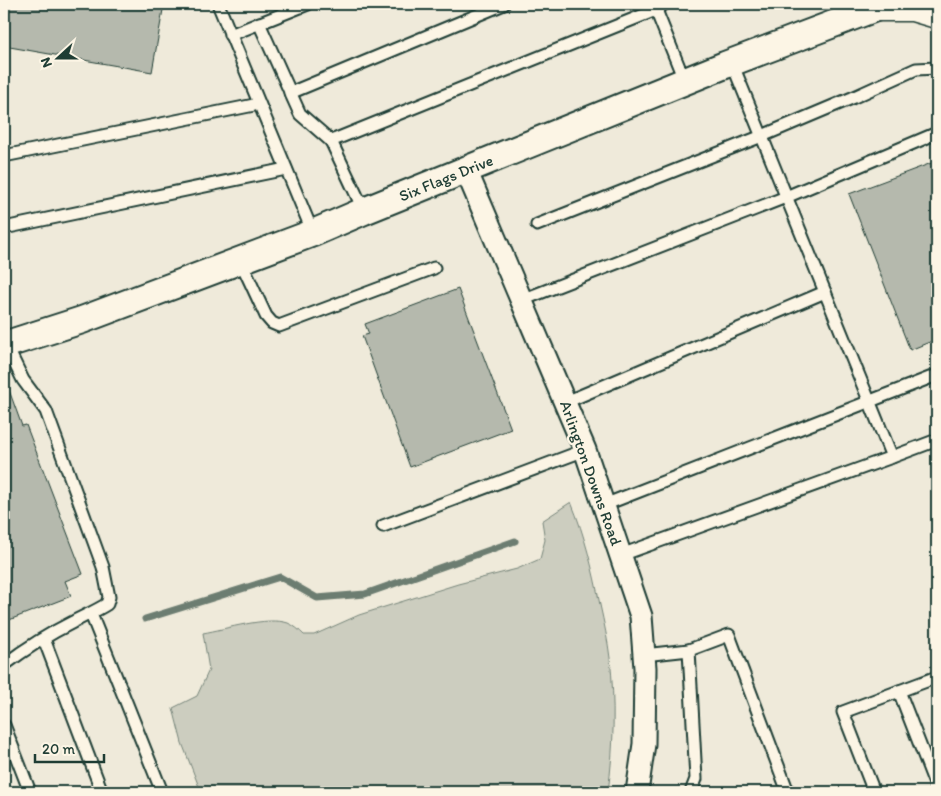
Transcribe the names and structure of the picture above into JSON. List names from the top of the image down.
{
  "streets": {
    "street": ["Six Flags Drive", "Arlington Downs Road"]
  },
  "crossings": [
    ["Six Flags Drive", "Arlington Downs Road"]
  ],
  "scale_bar": "20 m",
  "north": "left"
}
